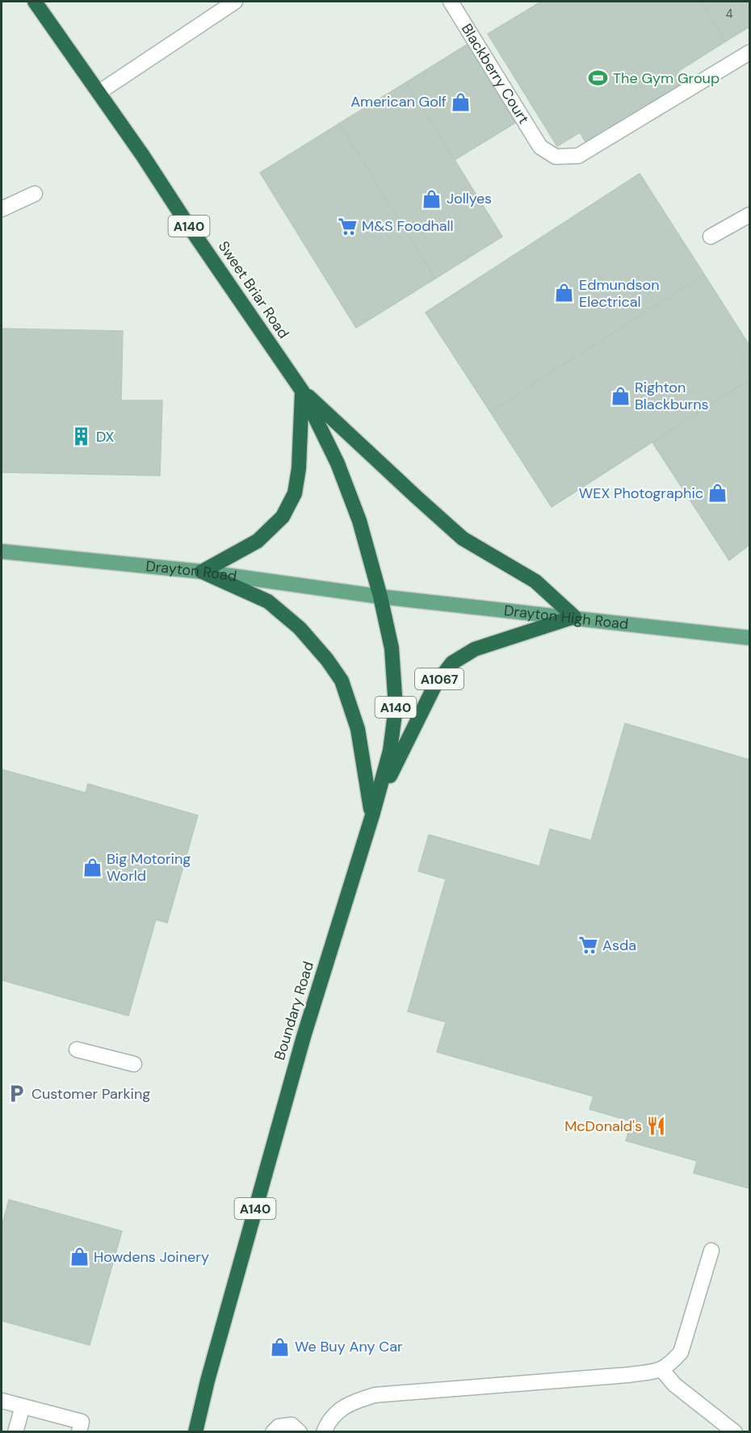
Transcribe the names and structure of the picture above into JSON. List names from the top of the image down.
{
  "streets": {
    "highway": [
      "A140",
      "Sweet Briar Road",
      "A1067",
      "Boundary Road"
    ],
    "main road": ["Drayton Road", "Drayton High Road"],
    "street": ["Blackberry Court"]
  },
  "crossings": [
    ["A140", "Sweet Briar Road"],
    ["A140", "Drayton Road"],
    ["A140", "Drayton High Road"],
    ["A140", "A1067"],
    ["A140", "Boundary Road"],
    ["Sweet Briar Road", "Drayton Road"],
    ["Sweet Briar Road", "Drayton High Road"],
    ["Sweet Briar Road", "Boundary Road"],
    ["Drayton Road", "Drayton High Road"],
    ["Drayton Road", "Boundary Road"],
    ["Drayton High Road", "A1067"],
    ["Drayton High Road", "Boundary Road"],
    ["A1067", "Boundary Road"]
  ],
  "places": {
    "sports": ["The Gym Group"],
    "shop": [
      "American Golf",
      "Jollyes",
      "Edmundson Electrical",
      "Righton Blackburns",
      "WEX Photographic",
      "Big Motoring World",
      "Howdens Joinery",
      "We Buy Any Car"
    ],
    "supermarket": ["M&S Foodhall", "Asda"],
    "building": ["DX"],
    "parking": ["Customer Parking"],
    "restaurant": ["McDonald's"]
  },
  "house_numbers": ["4"]
}
